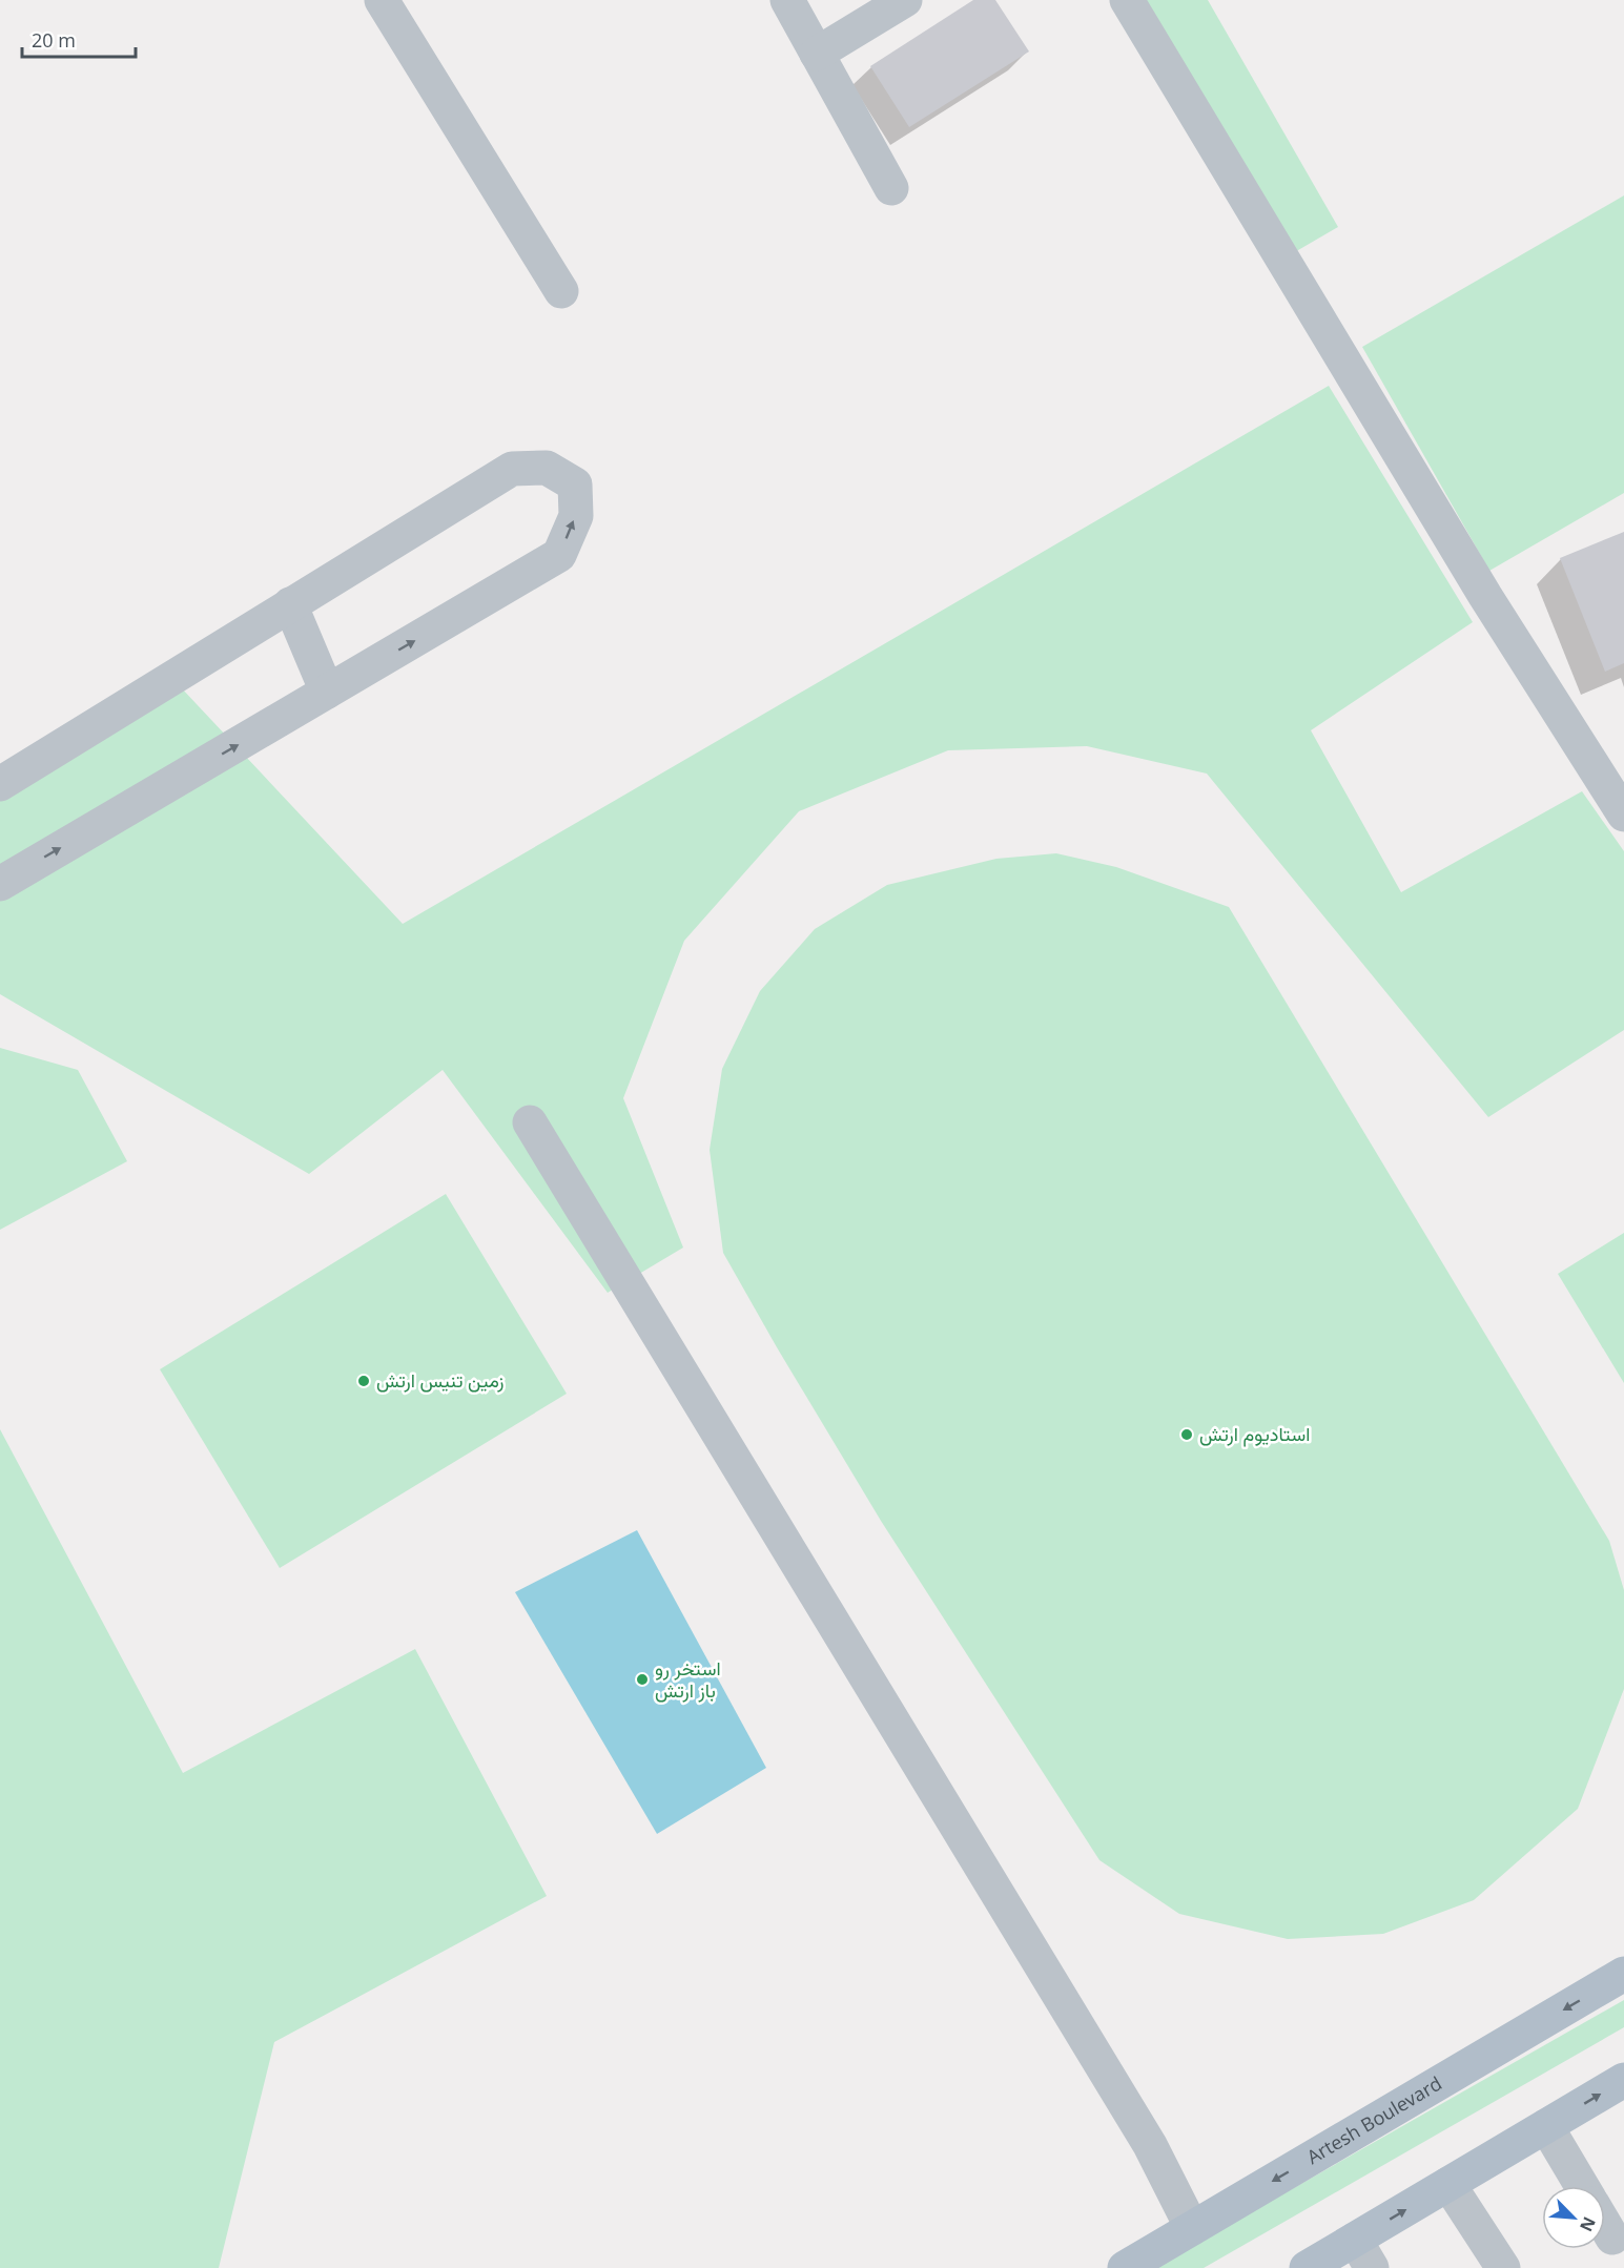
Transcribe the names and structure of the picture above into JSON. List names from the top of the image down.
{
  "streets": {
    "main road": ["Artesh Boulevard"]
  },
  "places": ["زمین تنیس ارتش", "استادیوم ارتش", "استخر رو باز ارتش"],
  "scale_bar": "20 m",
  "north": "bottom right"
}
